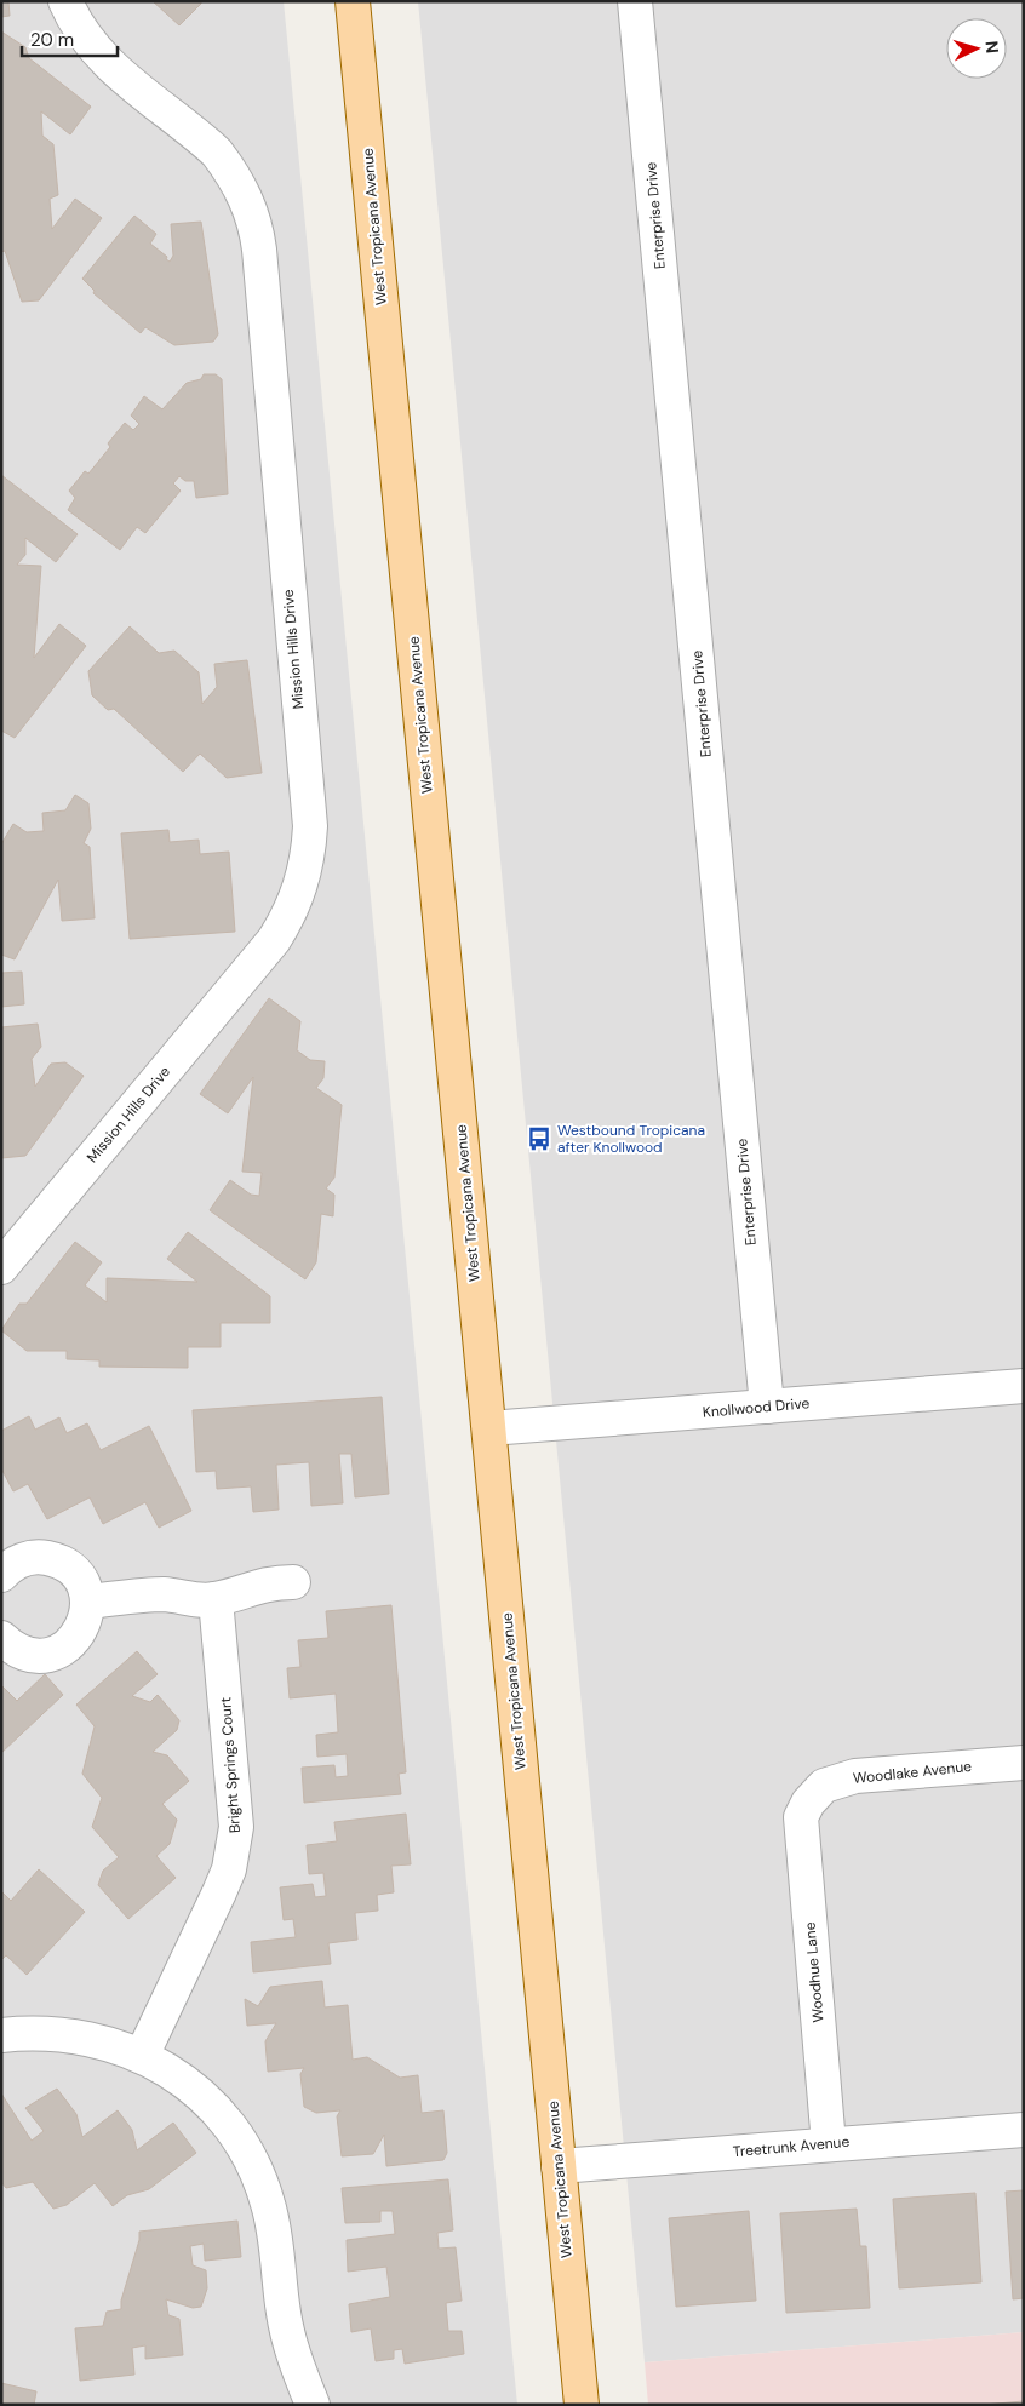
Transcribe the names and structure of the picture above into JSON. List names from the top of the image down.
{
  "streets": {
    "main road": ["West Tropicana Avenue"],
    "street": [
      "Enterprise Drive",
      "Mission Hills Drive",
      "Knollwood Drive",
      "Bright Springs Court",
      "Woodlake Avenue",
      "Woodhue Lane",
      "Treetrunk Avenue"
    ]
  },
  "crossings": [
    ["Enterprise Drive", "Knollwood Drive"],
    ["West Tropicana Avenue", "Knollwood Drive"],
    ["West Tropicana Avenue", "Treetrunk Avenue"],
    ["Woodlake Avenue", "Woodhue Lane"],
    ["Woodhue Lane", "Treetrunk Avenue"]
  ],
  "places": {
    "bus stop": ["Westbound Tropicana after Knollwood"]
  },
  "scale_bar": "20 m",
  "north": "right"
}
